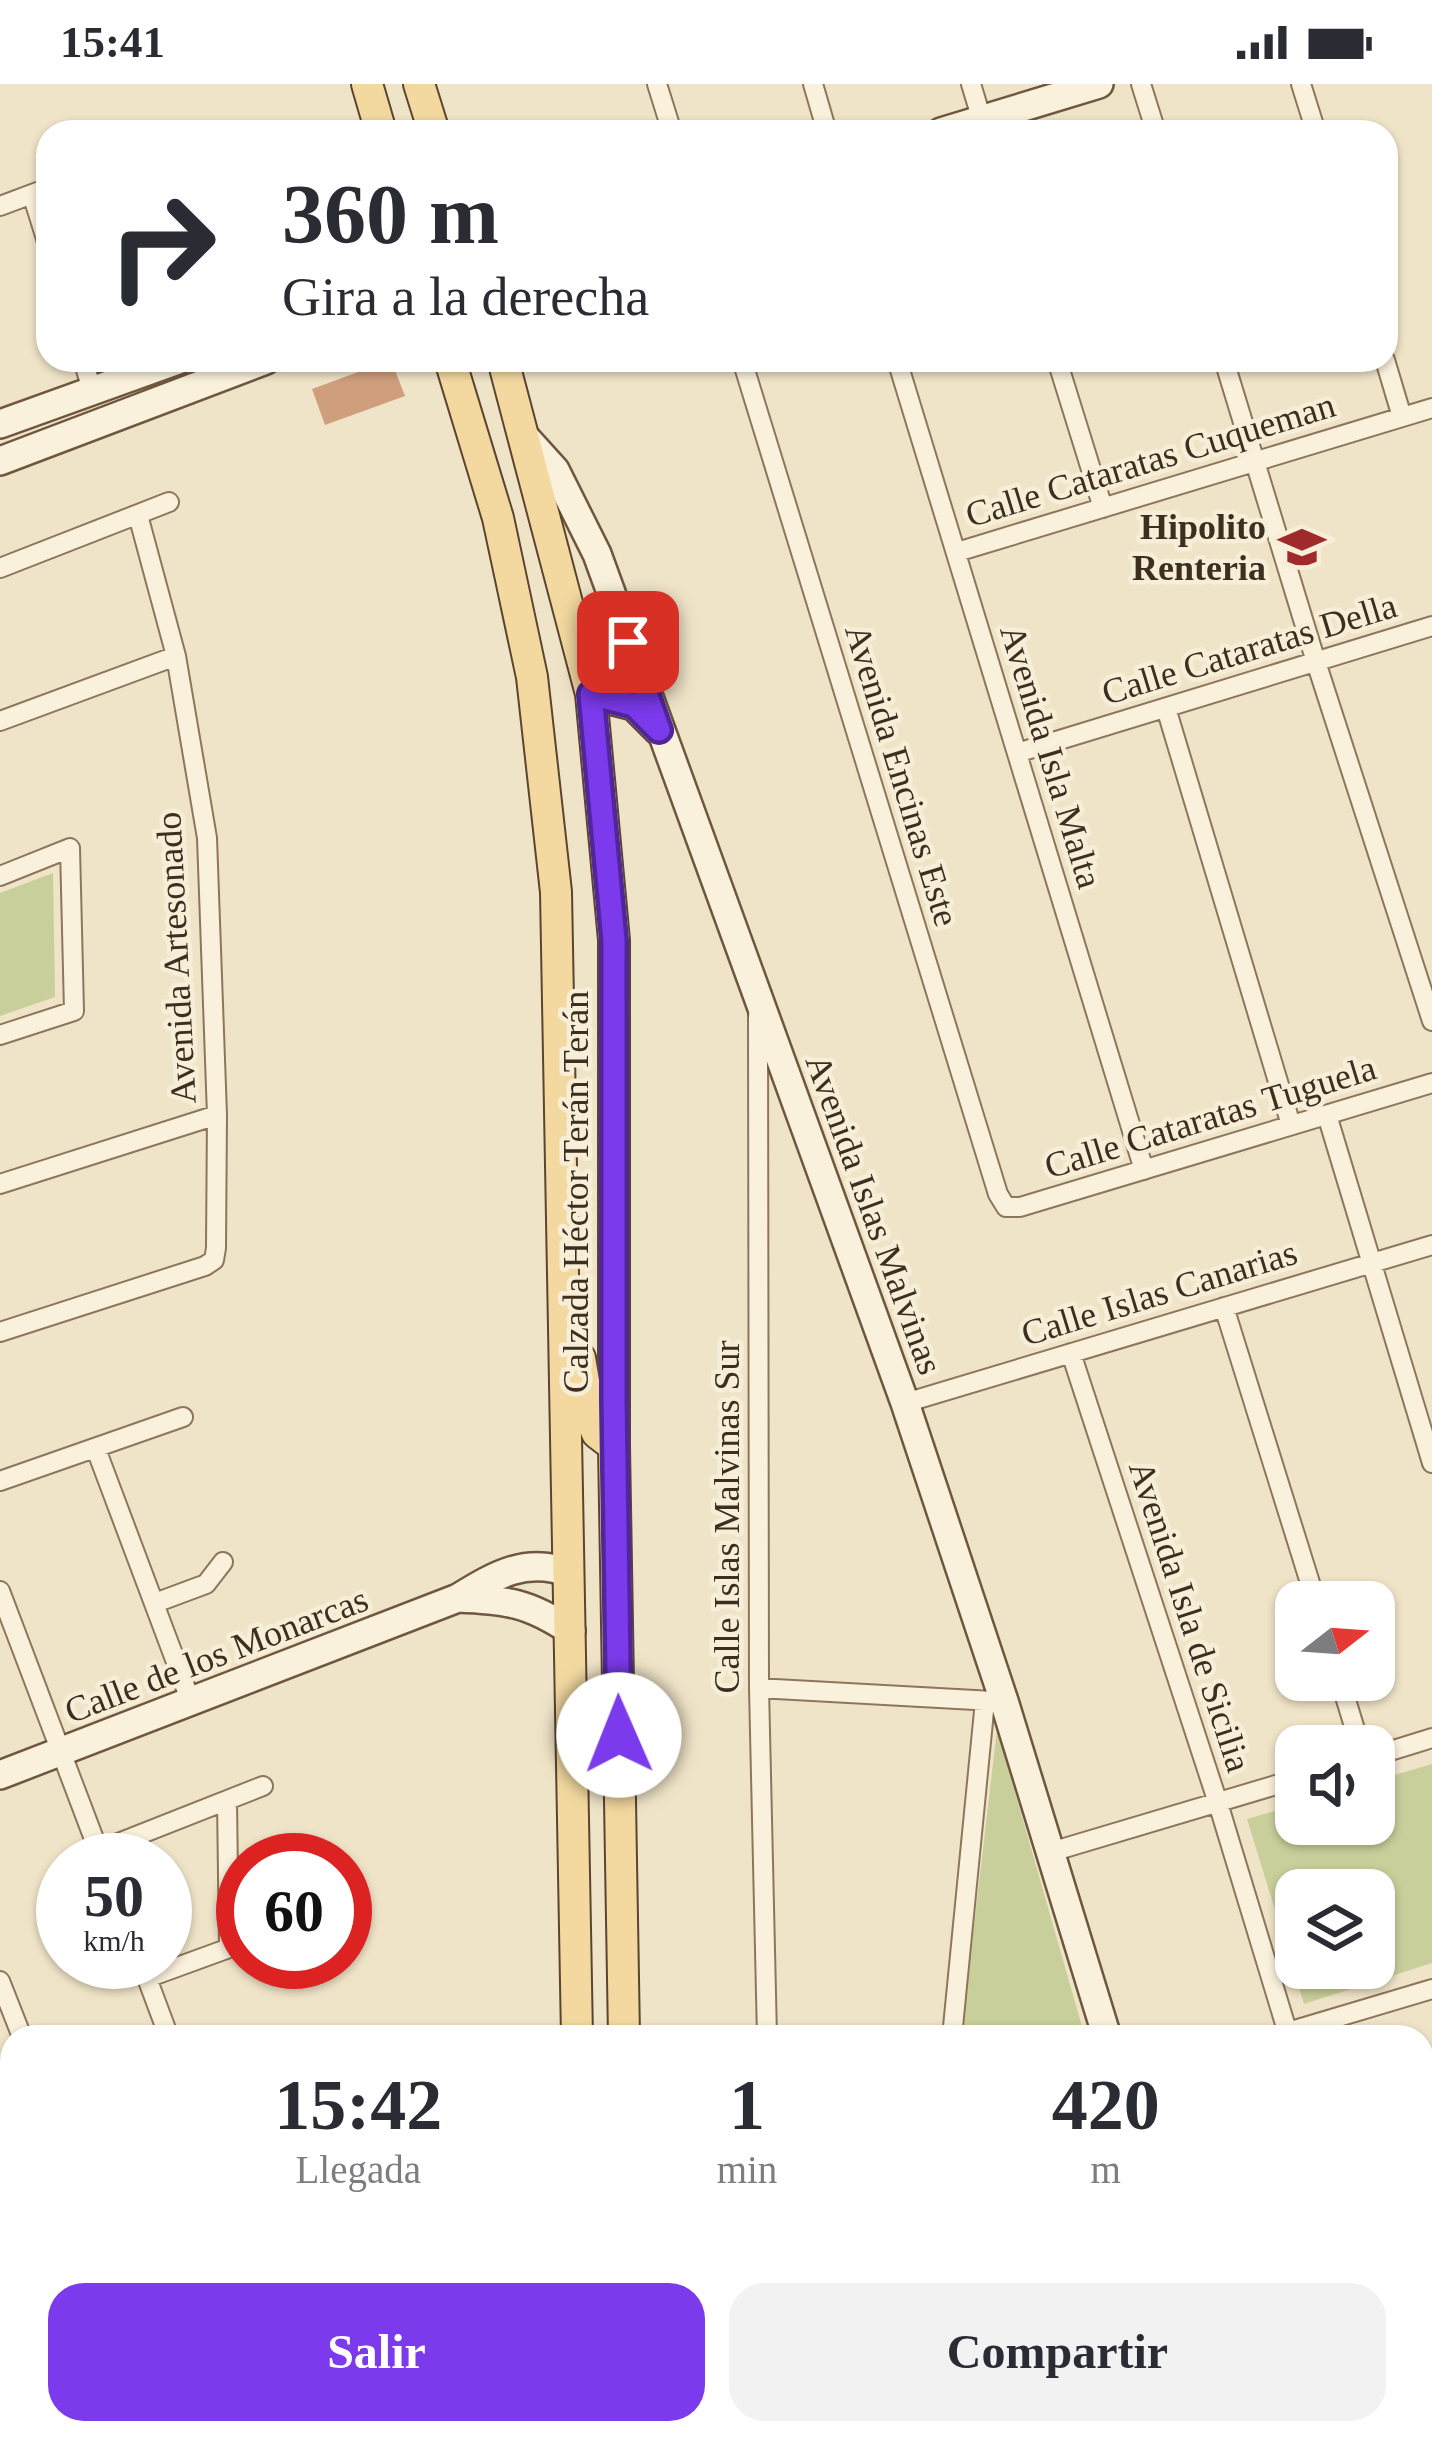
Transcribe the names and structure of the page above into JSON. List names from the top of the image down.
{
  "streets": {
    "main road": ["Calzada Héctor Terán Terán"],
    "street": [
      "Calle Cataratas Cuqueman",
      "Calle Cataratas Della",
      "Avenida Isla Malta",
      "Avenida Encinas Este",
      "Avenida Artesonado",
      "Calle Cataratas Tuguela",
      "Avenida Islas Malvinas",
      "Calle Islas Canarias",
      "Calle Islas Malvinas Sur",
      "Avenida Isla de Sicilia",
      "Calle de los Monarcas"
    ]
  },
  "crossings": [
    ["Calle Cataratas Cuqueman", "Avenida Isla Malta"],
    ["Calle Cataratas Della", "Avenida Isla Malta"],
    ["Avenida Isla Malta", "Calle Cataratas Tuguela"],
    ["Avenida Encinas Este", "Calle Cataratas Tuguela"],
    ["Calzada Héctor Terán Terán", "Avenida Islas Malvinas"],
    ["Calzada Héctor Terán Terán", "Calle de los Monarcas"],
    ["Avenida Islas Malvinas", "Calle Islas Canarias"],
    ["Avenida Islas Malvinas", "Calle Islas Malvinas Sur"],
    ["Calle Islas Canarias", "Avenida Isla de Sicilia"]
  ],
  "places": {
    "school or university": ["Hipolito Renteria"]
  },
  "north": "right",
  "page": {
    "status": "15:41",
    "turn": ["360 m", "Gira a la derecha"],
    "speed": "50 km/h",
    "limit": "60",
    "eta": [
      "15:42",
      "Llegada",
      "1",
      "min",
      "420",
      "m"
    ],
    "buttons": ["Salir", "Compartir"]
  }
}
